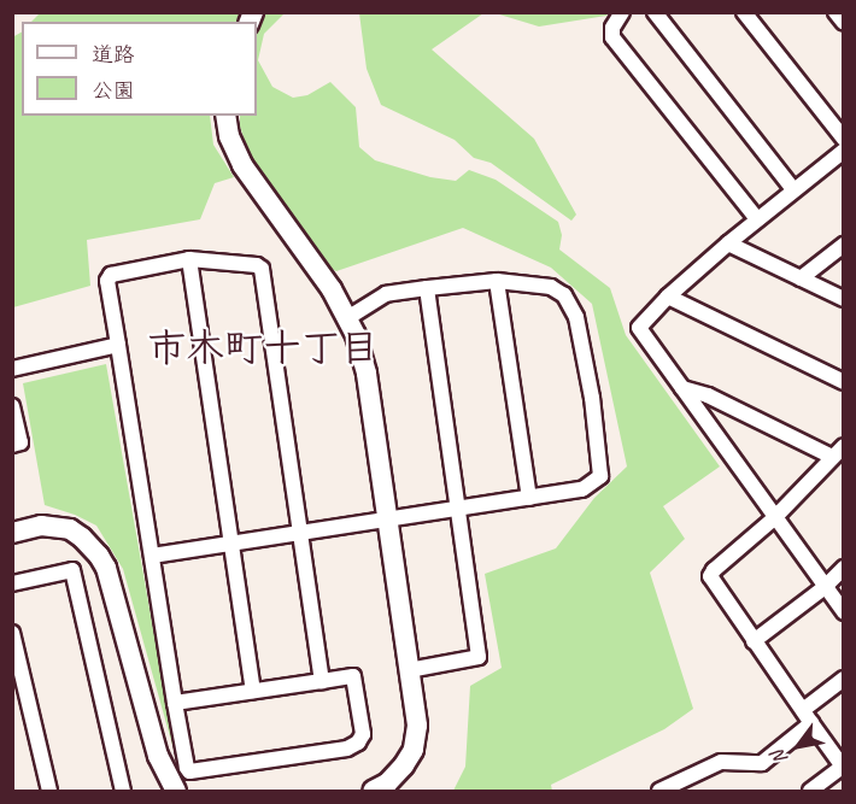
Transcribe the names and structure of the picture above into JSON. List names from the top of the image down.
{
  "districts": ["市木町十丁目"],
  "legend": ["道路", "公園"],
  "north": "bottom left"
}
